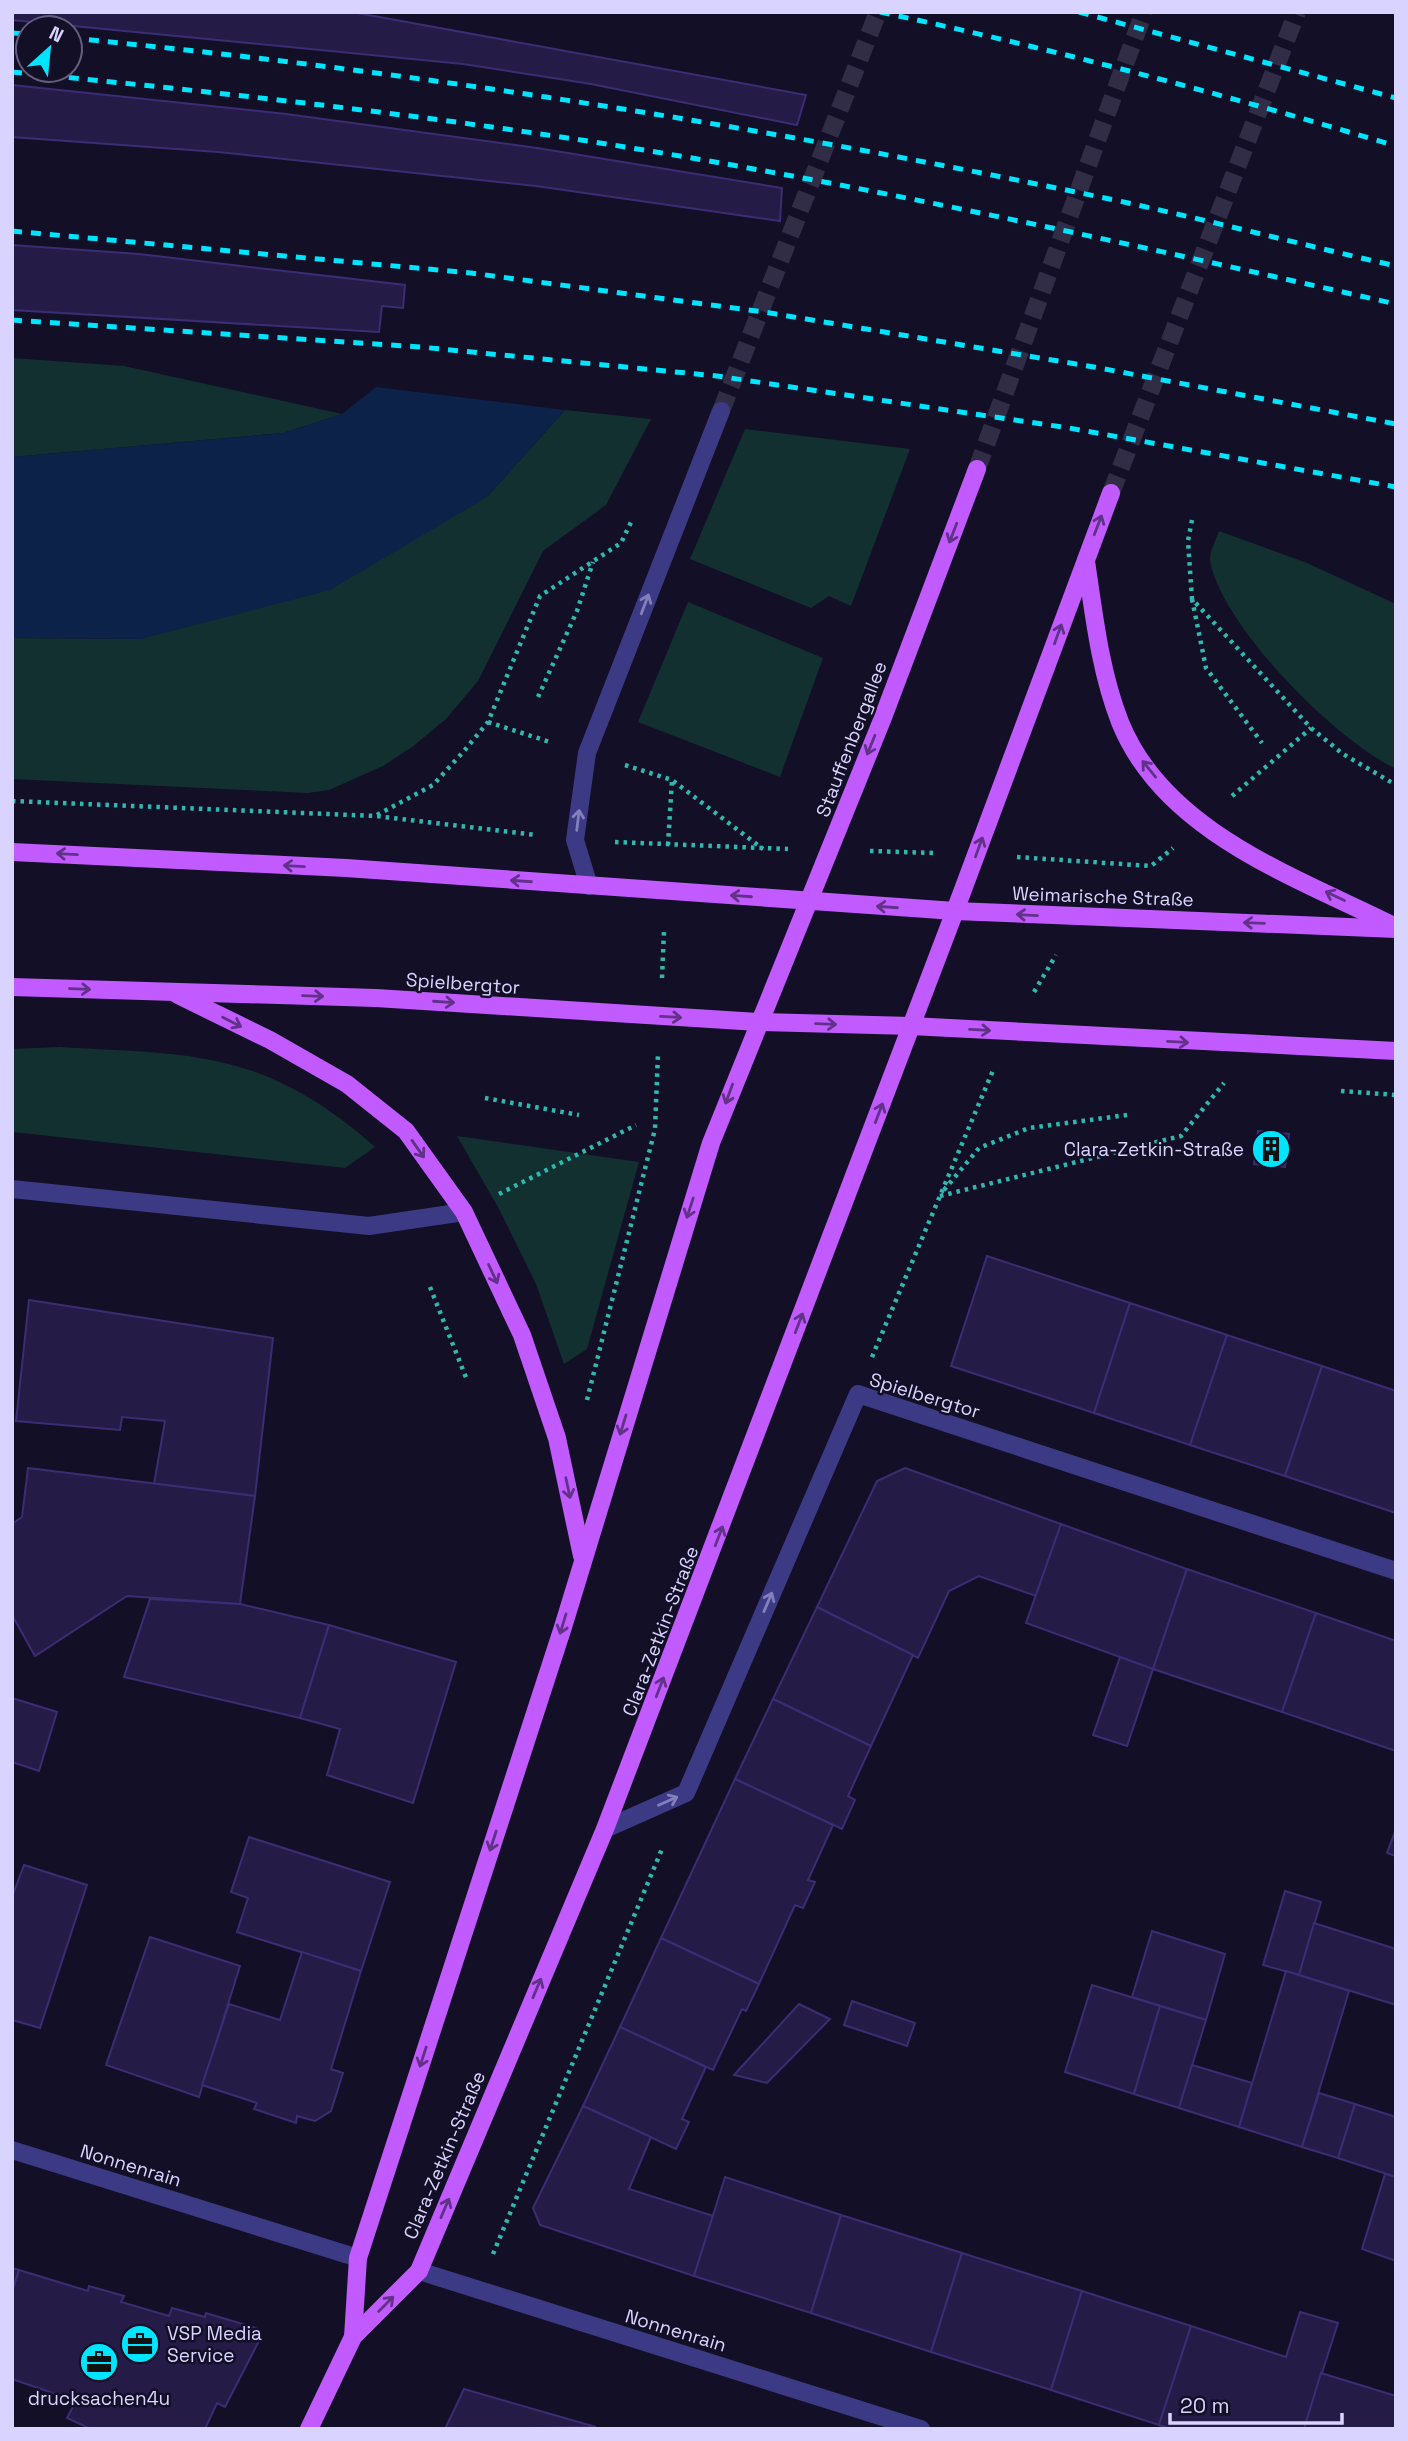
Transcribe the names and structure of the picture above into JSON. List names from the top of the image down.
{
  "streets": {
    "main road": [
      "Stauffenbergallee",
      "Weimarische Straße",
      "Spielbergtor",
      "Clara-Zetkin-Straße"
    ],
    "street": ["Nonnenrain"]
  },
  "crossings": [
    ["Stauffenbergallee", "Weimarische Straße"],
    ["Stauffenbergallee", "Spielbergtor"],
    ["Stauffenbergallee", "Clara-Zetkin-Straße"],
    ["Weimarische Straße", "Clara-Zetkin-Straße"],
    ["Spielbergtor", "Clara-Zetkin-Straße"],
    ["Clara-Zetkin-Straße", "Nonnenrain"]
  ],
  "places": {
    "building": ["Clara-Zetkin-Straße"],
    "office": ["VSP Media Service", "drucksachen4u"]
  },
  "scale_bar": "20 m",
  "north": "top right"
}
